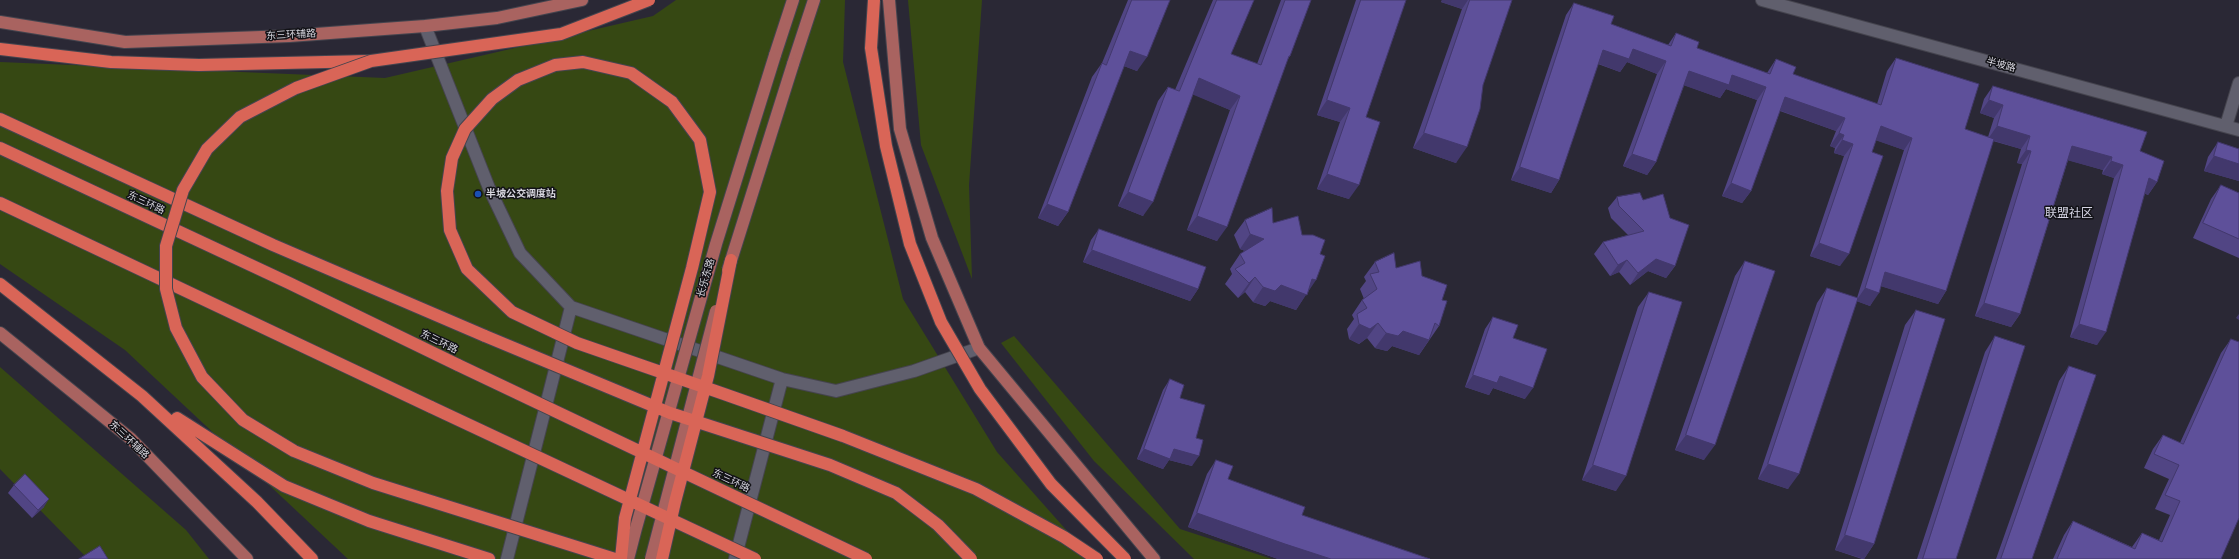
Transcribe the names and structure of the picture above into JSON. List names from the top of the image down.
{
  "streets": {
    "highway": ["东三环路"],
    "main road": ["东三环辅路", "长乐东路"],
    "street": ["半坡路"]
  },
  "districts": ["联盟社区"],
  "places": ["半坡公交调度站"]
}
